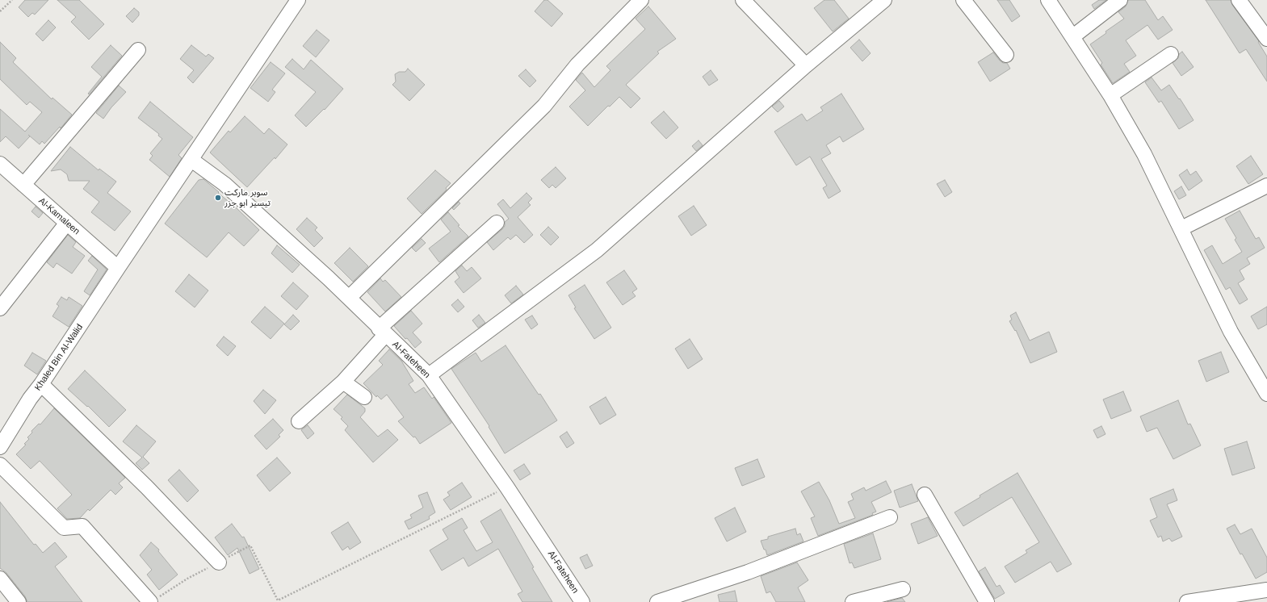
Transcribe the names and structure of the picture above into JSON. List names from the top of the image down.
{
  "streets": {
    "street": ["Al-Kamaleen", "Khaled Bin Al-Walid", "Al-Fateheen"]
  },
  "crossings": [
    ["Al-Kamaleen", "Khaled Bin Al-Walid"],
    ["Khaled Bin Al-Walid", "Al-Fateheen"]
  ],
  "places": ["سوبر ماركت تيسير ابو جزر"]
}
